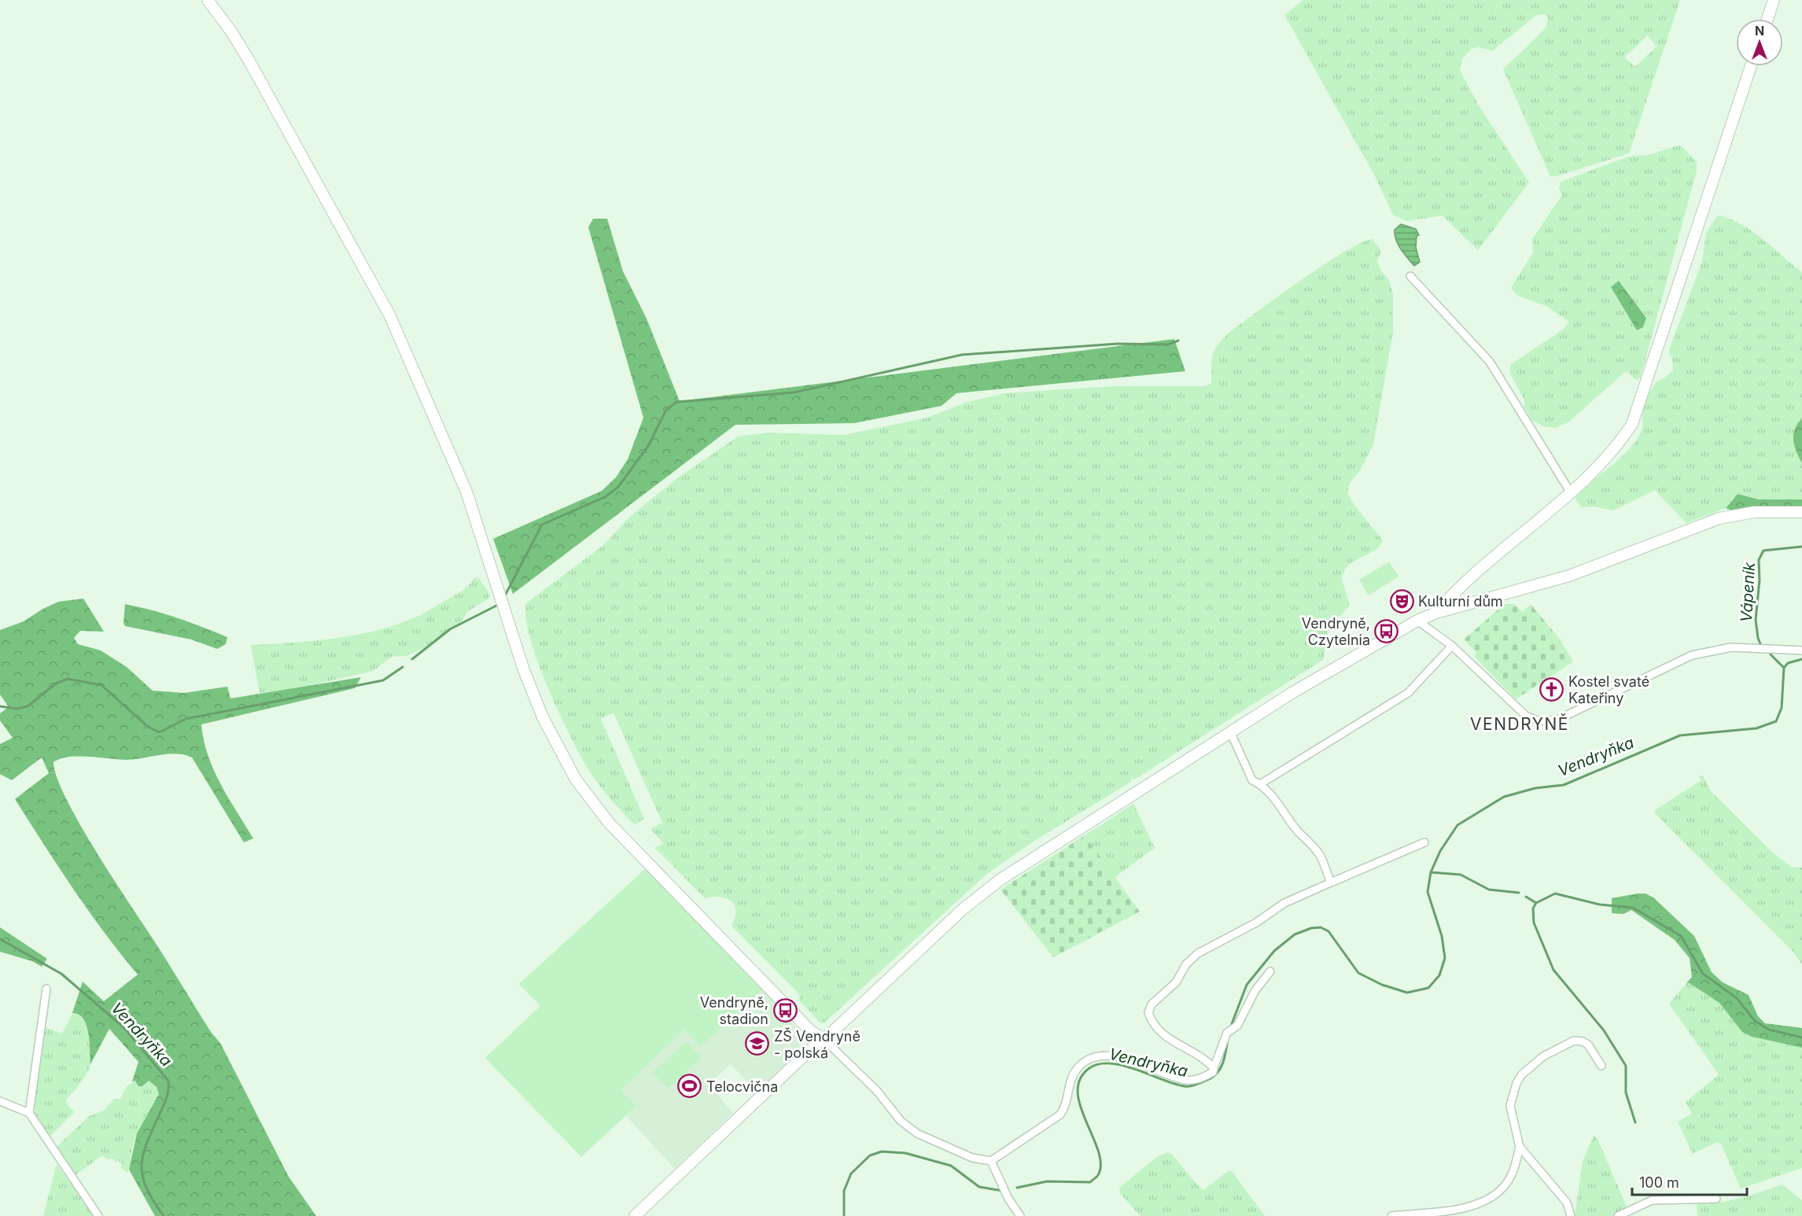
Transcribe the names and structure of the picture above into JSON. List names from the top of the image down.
{
  "districts": ["VENDRYNĚ"],
  "water": ["Vápeník", "Vendryňka"],
  "places": {
    "theatre": ["Kulturní dům"],
    "bus stop": ["Vendryně, Czytelnia", "Vendryně, stadion"],
    "church": ["Kostel svaté Kateřiny"],
    "school or university": ["ZŠ Vendryně - polská"],
    "sports": ["Telocvična"]
  },
  "scale_bar": "100 m",
  "north": "top"
}
